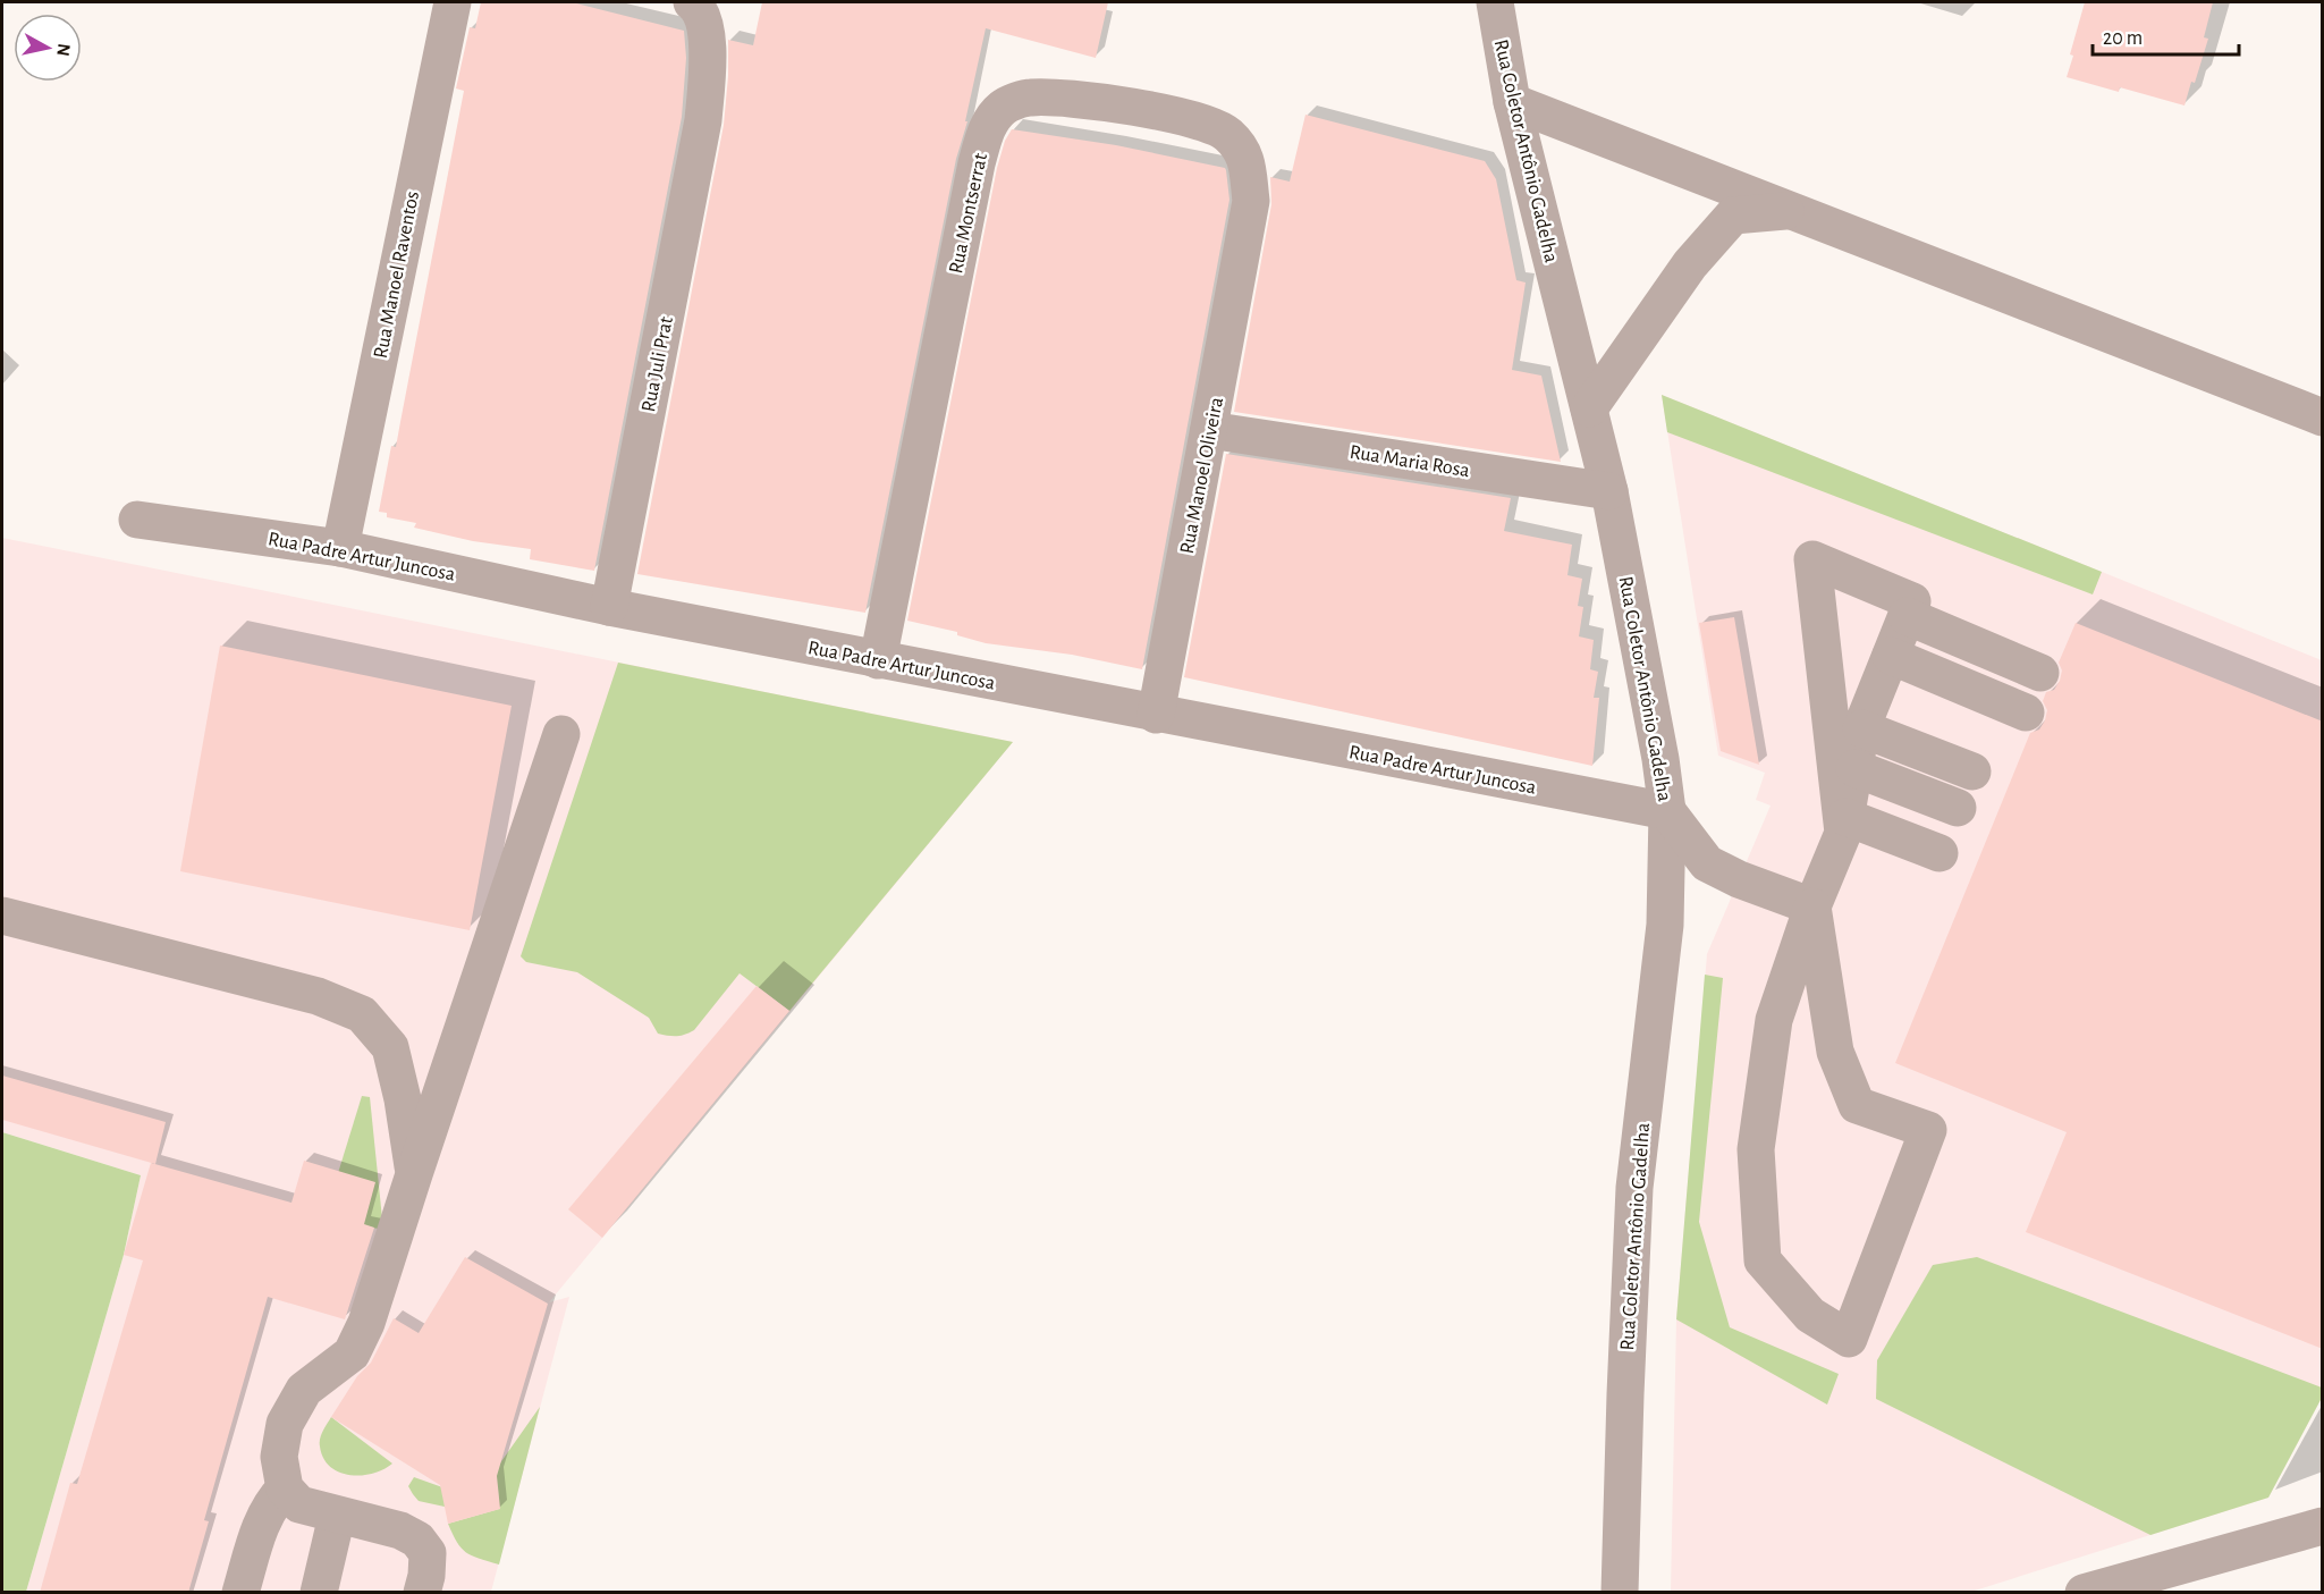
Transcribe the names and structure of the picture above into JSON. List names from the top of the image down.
{
  "streets": {
    "street": [
      "Rua Coletor Antônio Gadelha",
      "Rua Montserrat",
      "Rua Manoel Raventos",
      "Rua Juli Prat",
      "Rua Maria Rosa",
      "Rua Manoel Oliveira",
      "Rua Padre Artur Juncosa"
    ]
  },
  "crossings": [
    ["Rua Coletor Antônio Gadelha", "Rua Maria Rosa"],
    ["Rua Coletor Antônio Gadelha", "Rua Padre Artur Juncosa"],
    ["Rua Montserrat", "Rua Manoel Oliveira"],
    ["Rua Montserrat", "Rua Padre Artur Juncosa"],
    ["Rua Manoel Raventos", "Rua Padre Artur Juncosa"],
    ["Rua Juli Prat", "Rua Padre Artur Juncosa"],
    ["Rua Maria Rosa", "Rua Manoel Oliveira"],
    ["Rua Manoel Oliveira", "Rua Padre Artur Juncosa"]
  ],
  "scale_bar": "20 m",
  "north": "right"
}
